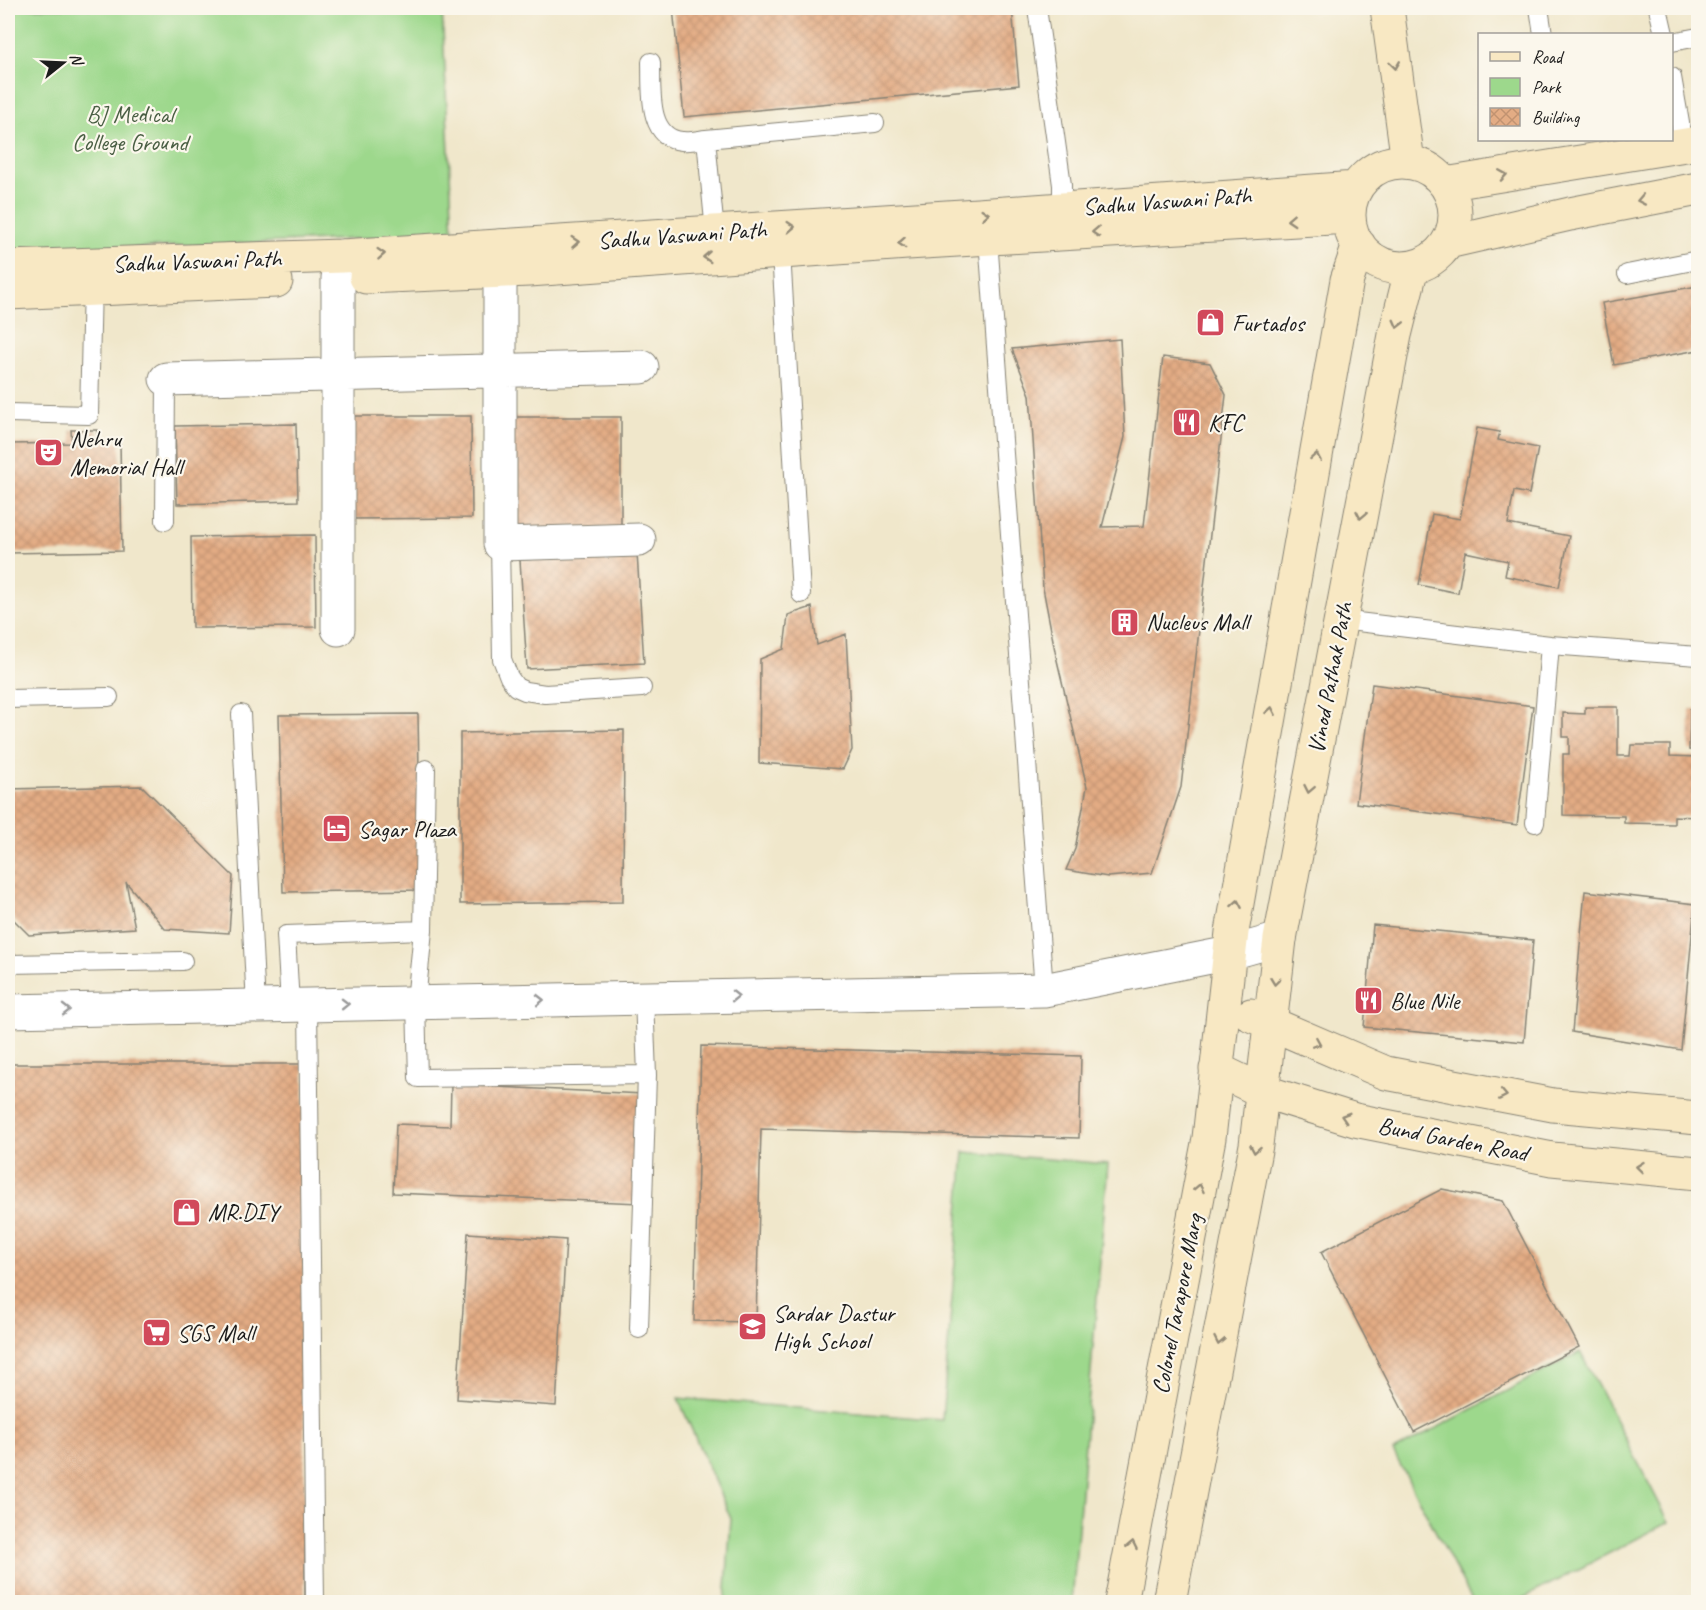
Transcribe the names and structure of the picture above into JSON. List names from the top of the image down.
{
  "streets": {
    "main road": [
      "Sadhu Vaswani Path",
      "Vinod Pathak Path",
      "Bund Garden Road",
      "Colonel Tarapore Marg"
    ]
  },
  "crossings": [
    ["Sadhu Vaswani Path", "Vinod Pathak Path"],
    ["Vinod Pathak Path", "Bund Garden Road"],
    ["Vinod Pathak Path", "Colonel Tarapore Marg"],
    ["Bund Garden Road", "Colonel Tarapore Marg"]
  ],
  "parks": ["BJ Medical College Ground"],
  "places": {
    "shop": ["Furtados", "MR.DIY"],
    "restaurant": ["KFC", "Blue Nile"],
    "theatre": ["Nehru Memorial Hall"],
    "building": ["Nucleus Mall"],
    "hotel": ["Sagar Plaza"],
    "school or university": ["Sardar Dastur High School"],
    "supermarket": ["SGS Mall"]
  },
  "legend": ["Road", "Park", "Building"],
  "north": "right"
}
